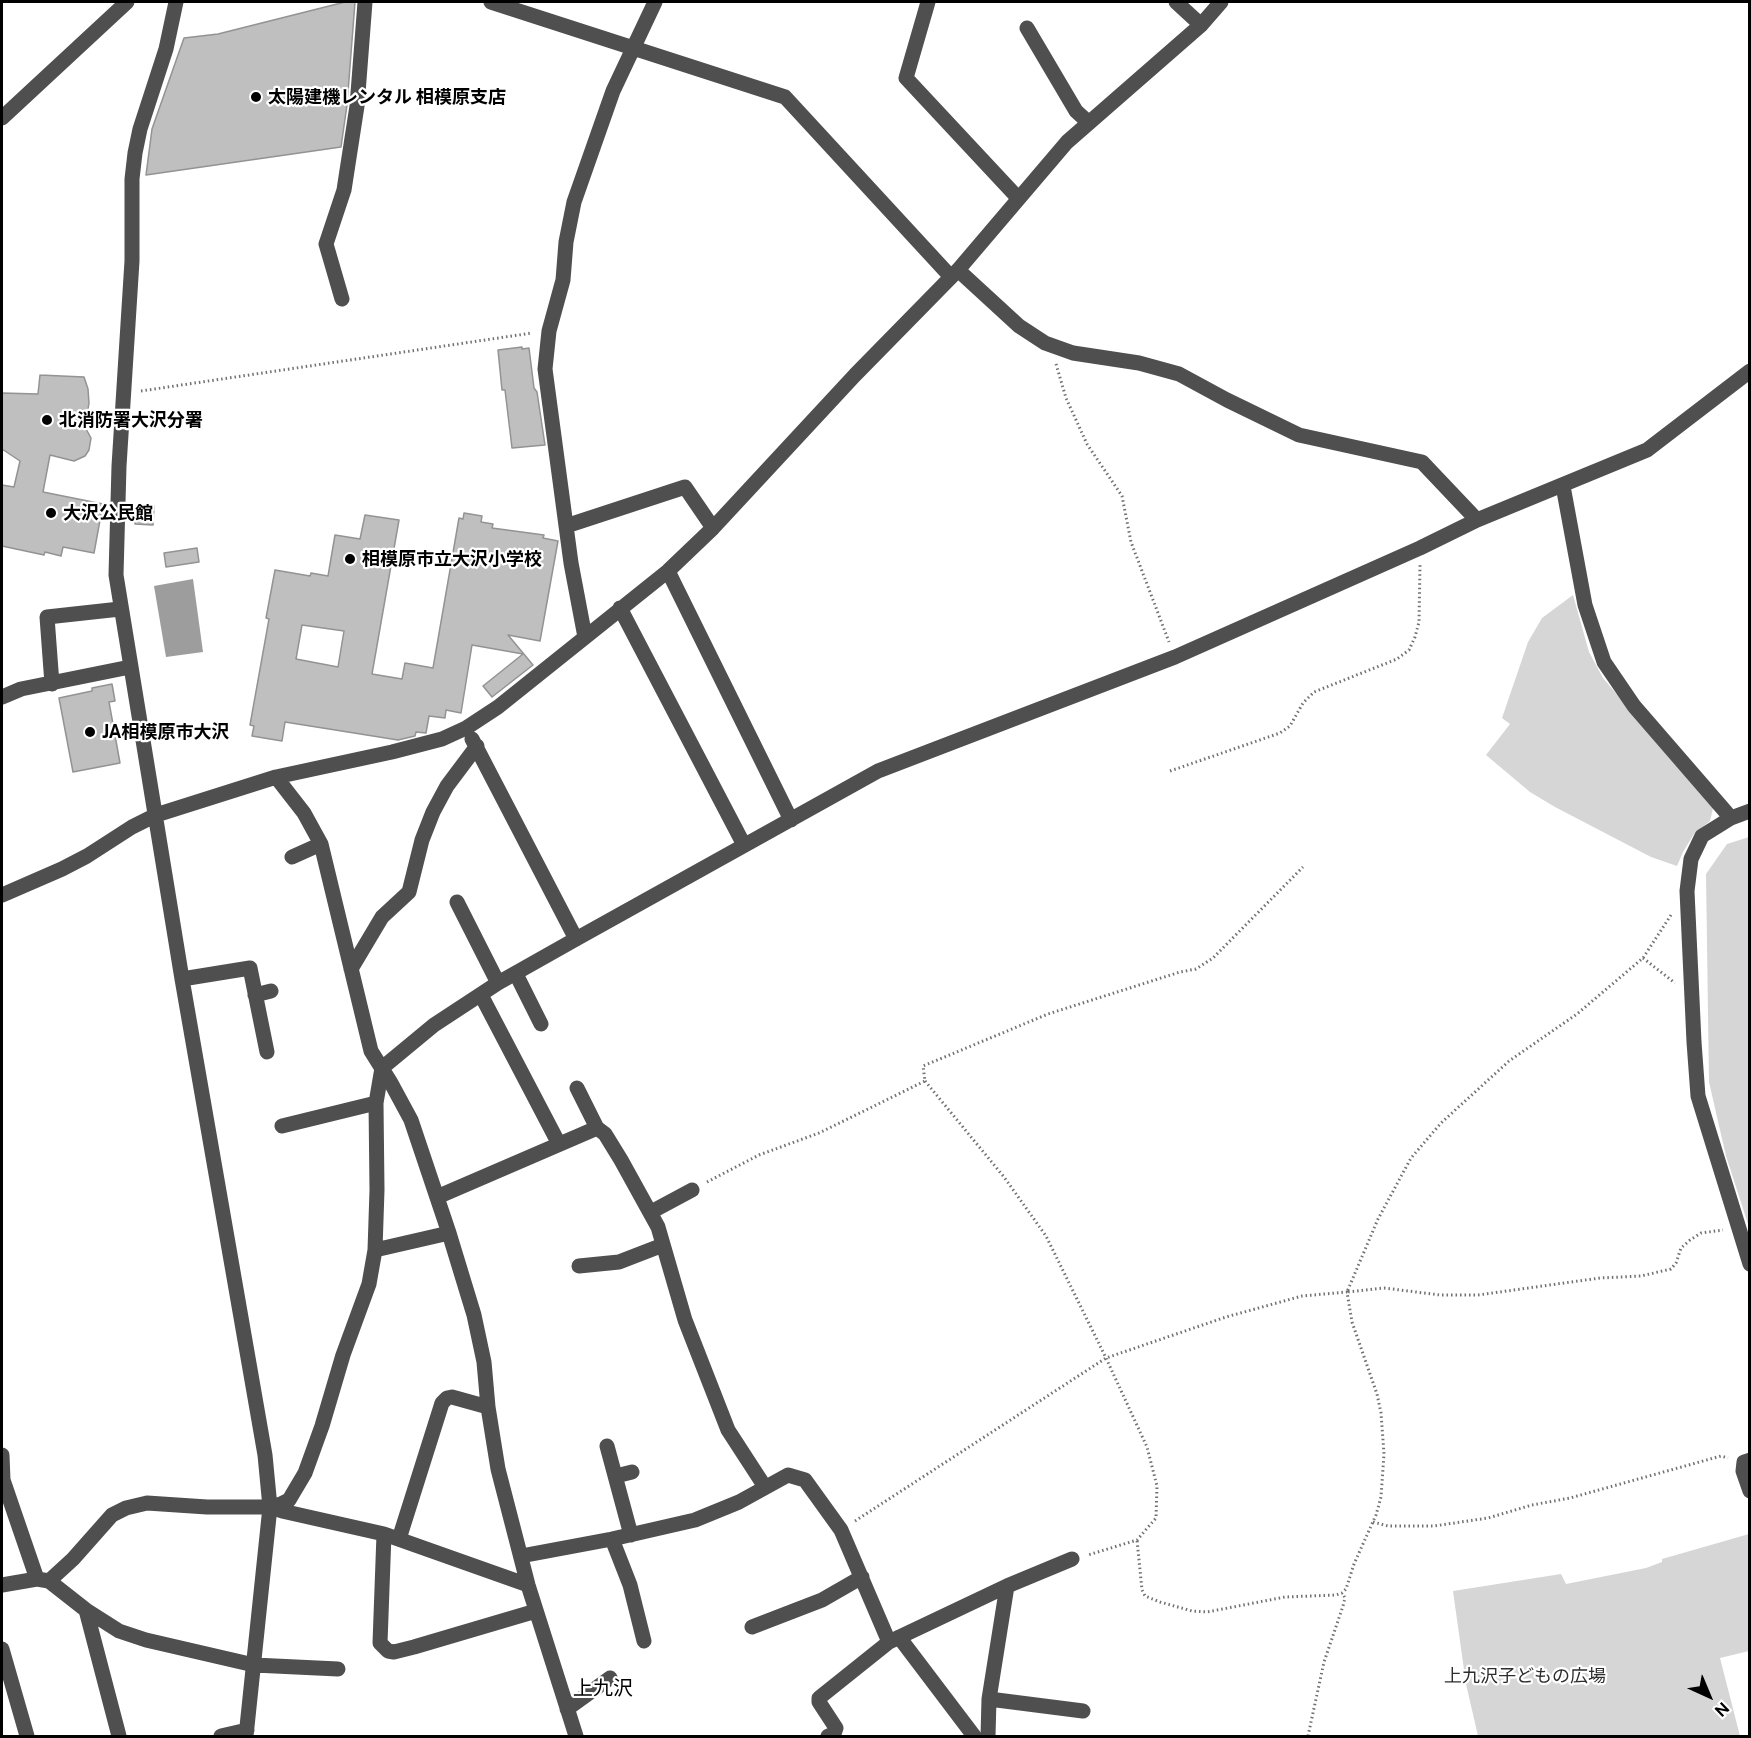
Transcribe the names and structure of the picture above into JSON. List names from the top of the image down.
{
  "districts": ["上九沢"],
  "parks": ["上九沢子どもの広場"],
  "places": [
    "太陽建機レンタル 相模原支店",
    "北消防署大沢分署",
    "大沢公民館",
    "相模原市立大沢小学校",
    "JA相模原市大沢"
  ],
  "north": "bottom right"
}
